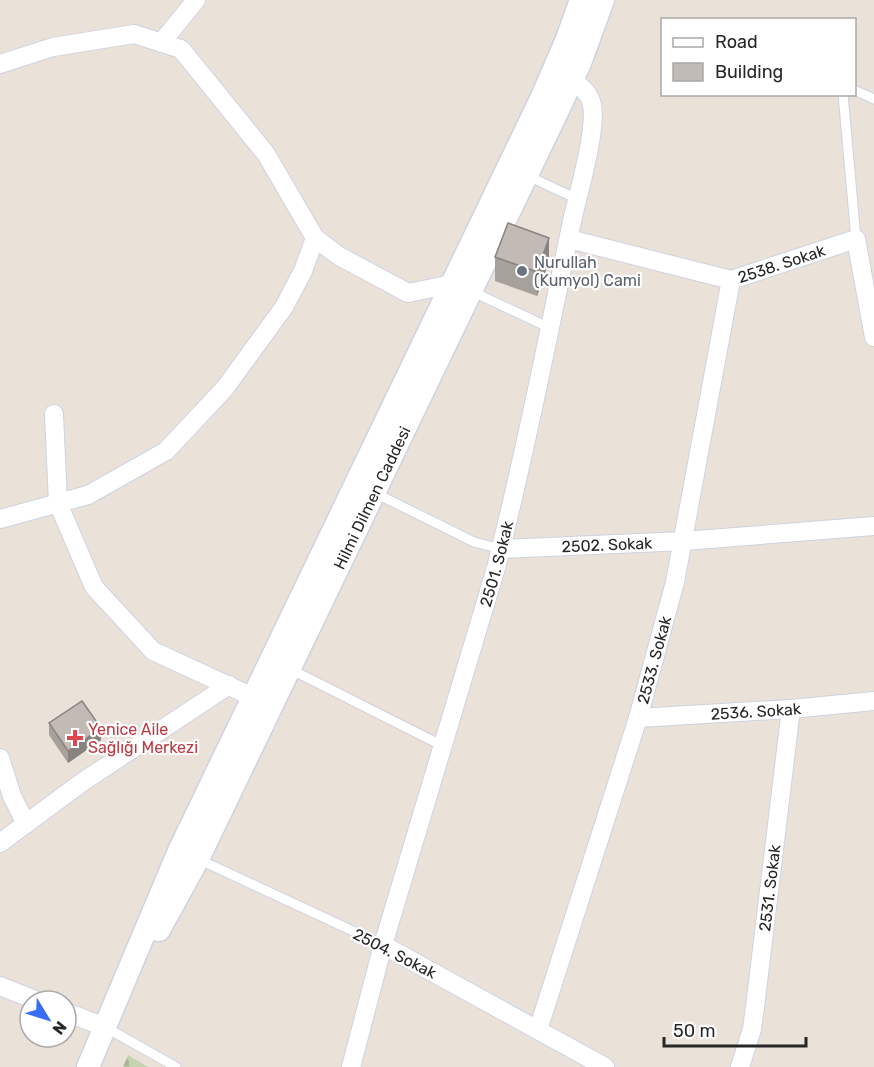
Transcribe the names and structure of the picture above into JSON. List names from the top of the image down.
{
  "streets": {
    "street": [
      "2538. Sokak",
      "Hilmi Dilmen Caddesi",
      "2502. Sokak",
      "2501. Sokak",
      "2533. Sokak",
      "2536. Sokak",
      "2531. Sokak",
      "2504. Sokak"
    ]
  },
  "crossings": [
    ["2538. Sokak", "2501. Sokak"],
    ["2538. Sokak", "2533. Sokak"],
    ["Hilmi Dilmen Caddesi", "2502. Sokak"],
    ["Hilmi Dilmen Caddesi", "2501. Sokak"],
    ["Hilmi Dilmen Caddesi", "2504. Sokak"],
    ["2502. Sokak", "2501. Sokak"],
    ["2502. Sokak", "2533. Sokak"],
    ["2501. Sokak", "2504. Sokak"],
    ["2533. Sokak", "2536. Sokak"],
    ["2533. Sokak", "2504. Sokak"],
    ["2536. Sokak", "2531. Sokak"]
  ],
  "places": {
    "other": ["Nurullah (Kumyol) Cami"],
    "health": ["Yenice Aile Sağlığı Merkezi"]
  },
  "legend": ["Road", "Building"],
  "scale_bar": "50 m",
  "north": "bottom right"
}
